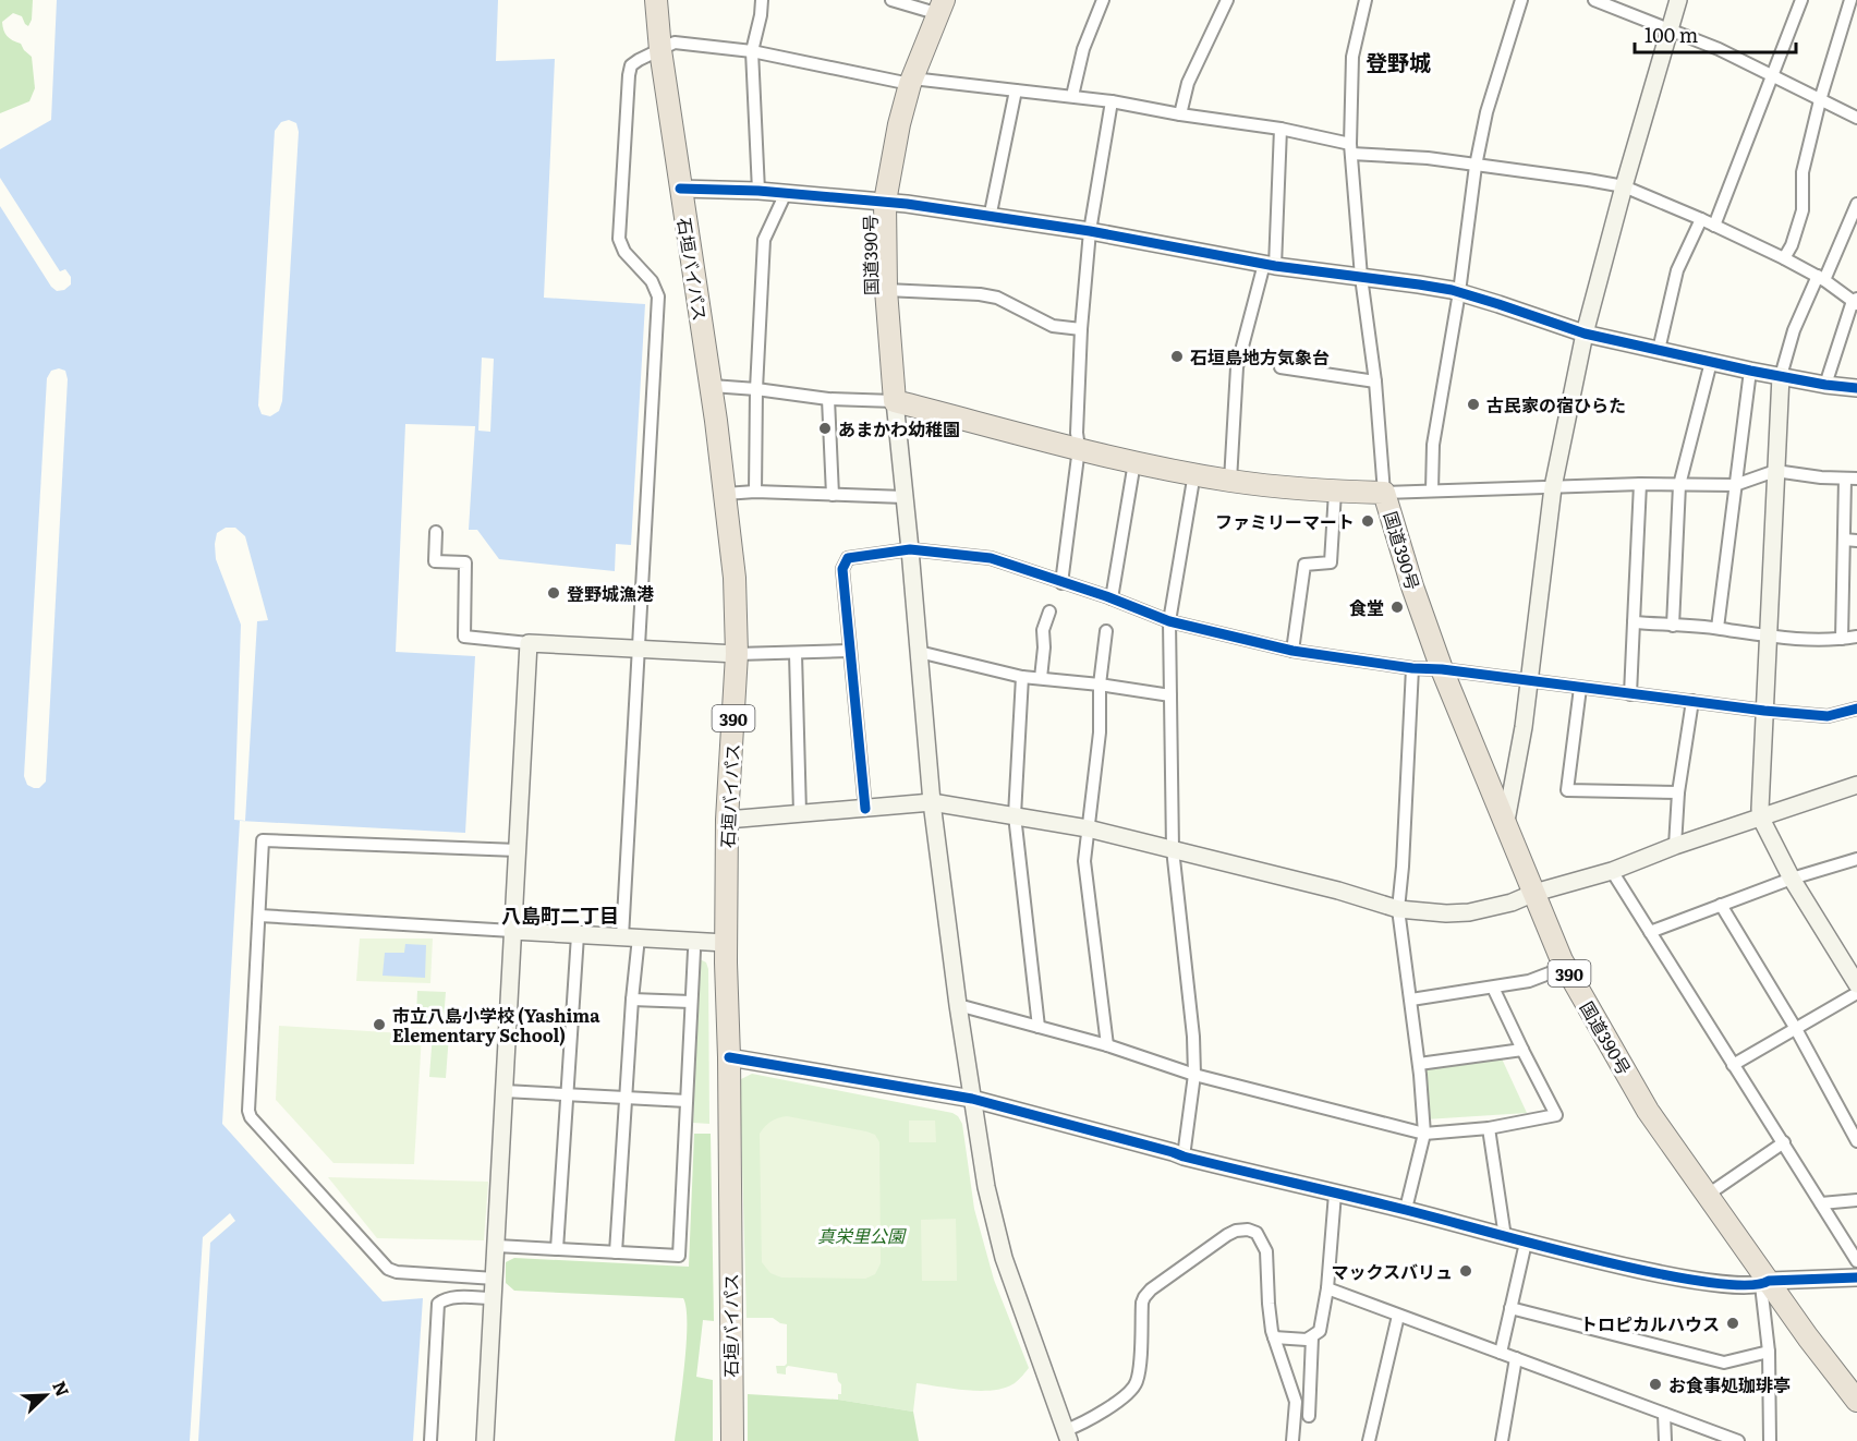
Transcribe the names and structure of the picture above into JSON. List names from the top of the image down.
{
  "streets": {
    "highway": ["国道390号", "石垣バイパス", "390"]
  },
  "districts": ["登野城", "八島町二丁目"],
  "parks": ["真栄里公園"],
  "places": [
    "石垣島地方気象台",
    "古民家の宿ひらた",
    "あまかわ幼稚園",
    "ファミリーマート",
    "登野城漁港",
    "食堂",
    "市立八島小学校 (Yashima Elementary School)",
    "マックスバリュ",
    "トロピカルハウス",
    "お食事処珈琲亭"
  ],
  "scale_bar": "100 m",
  "north": "top right"
}
